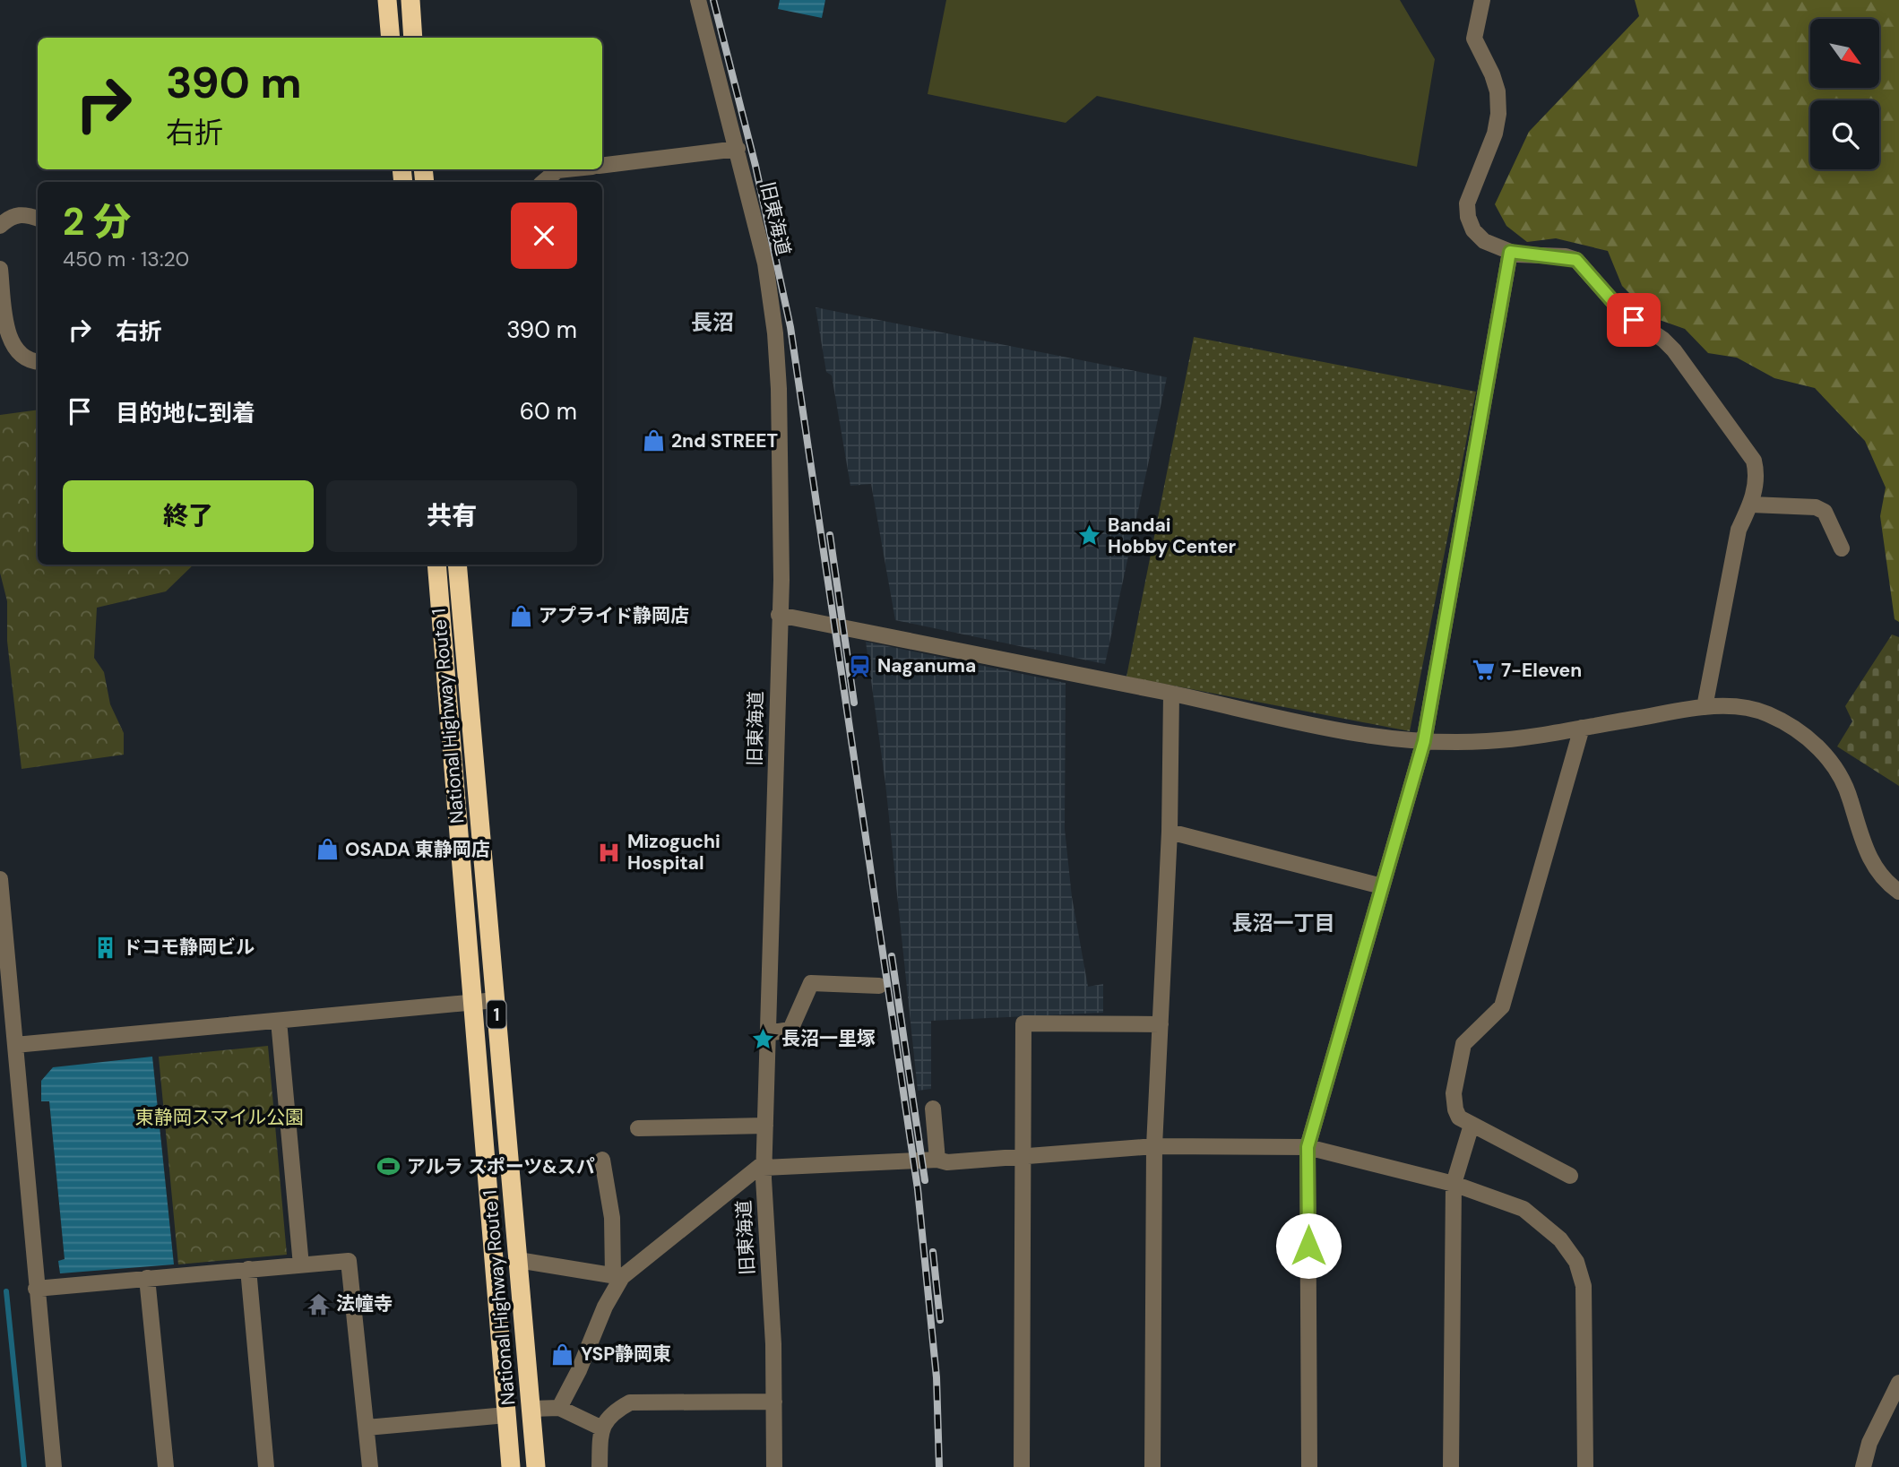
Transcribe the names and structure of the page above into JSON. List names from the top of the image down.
{
  "streets": {
    "highway": ["National Highway Route 1", "1"],
    "street": ["旧東海道"]
  },
  "districts": ["長沼", "長沼一丁目"],
  "parks": ["東静岡スマイル公園"],
  "places": {
    "shop": [
      "2nd STREET",
      "アプライド静岡店",
      "OSADA 東静岡店",
      "YSP静岡東"
    ],
    "place": ["Bandai Hobby Center", "長沼一里塚"],
    "station": ["Naganuma"],
    "supermarket": ["7-Eleven"],
    "hospital": ["Mizoguchi Hospital"],
    "building": ["ドコモ静岡ビル"],
    "sports": ["アルラ スポーツ&スパ"],
    "temple": ["法幢寺"]
  },
  "north": "bottom right",
  "page": {
    "turn": ["390 m", "右折"],
    "heading": ["2 分", "450 m · 13:20"],
    "list": [
      {
        "name": "右折",
        "value": "390 m"
      },
      {
        "name": "目的地に到着",
        "value": "60 m"
      }
    ],
    "buttons": ["終了", "共有"]
  }
}
